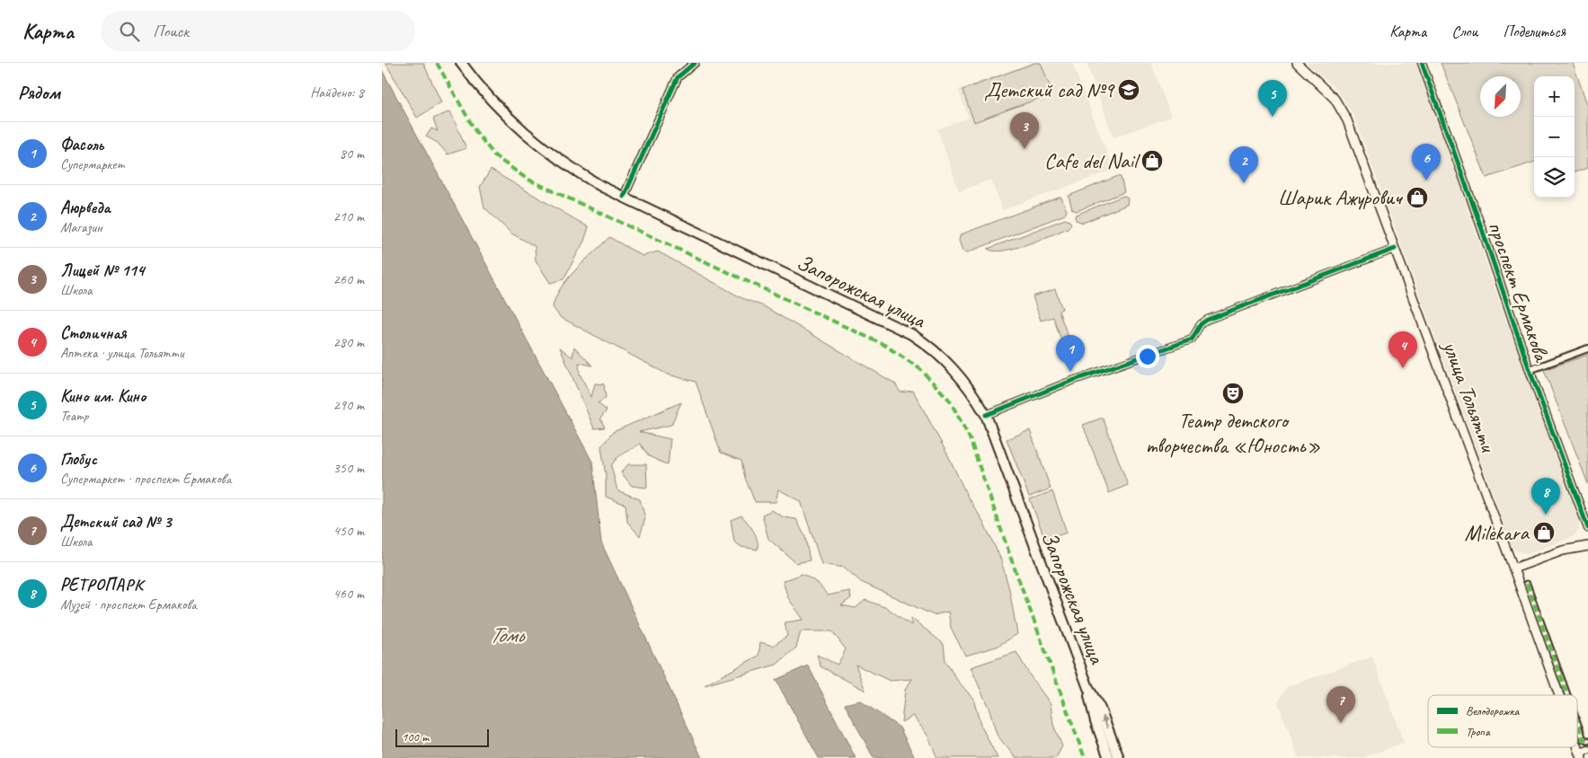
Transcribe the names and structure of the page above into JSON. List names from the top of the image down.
{
  "streets": {
    "main road": ["Запорожская улица", "улица Тольятти"],
    "street": ["проспект Ермакова"]
  },
  "water": ["Томь"],
  "places": {
    "school or university": ["Детский сад №9"],
    "shop": ["Cafe del Nail", "Шарик Ажурович", "Milekara"],
    "theatre": ["Театр детского творчества «Юность»"]
  },
  "legend": ["Велодорожка", "Тропа"],
  "scale_bar": "100 m",
  "north": "bottom left",
  "page": {
    "header": "Карта",
    "search": "Поиск",
    "nav": ["Карта", "Слои", "Поделиться"],
    "heading": ["Рядом", "Найдено: 8"],
    "map_buttons": ["+", "−"],
    "pins": [
      "5",
      "3",
      "6",
      "2",
      "4",
      "1",
      "8",
      "7"
    ],
    "list": [
      {
        "mark": "1",
        "name": "Фасоль",
        "note": "Супермаркет",
        "value": "80 m"
      },
      {
        "mark": "2",
        "name": "Аюрведа",
        "note": "Магазин",
        "value": "210 m"
      },
      {
        "mark": "3",
        "name": "Лицей № 114",
        "note": "Школа",
        "value": "260 m"
      },
      {
        "mark": "4",
        "name": "Столичная",
        "note": "Аптека · улица Тольятти",
        "value": "280 m"
      },
      {
        "mark": "5",
        "name": "Кино им. Кино",
        "note": "Театр",
        "value": "290 m"
      },
      {
        "mark": "6",
        "name": "Глобус",
        "note": "Супермаркет · проспект Ермакова",
        "value": "350 m"
      },
      {
        "mark": "7",
        "name": "Детский сад № 3",
        "note": "Школа",
        "value": "450 m"
      },
      {
        "mark": "8",
        "name": "РЕТРОПАРК",
        "note": "Музей · проспект Ермакова",
        "value": "460 m"
      }
    ],
    "scale": "100 m"
  }
}
